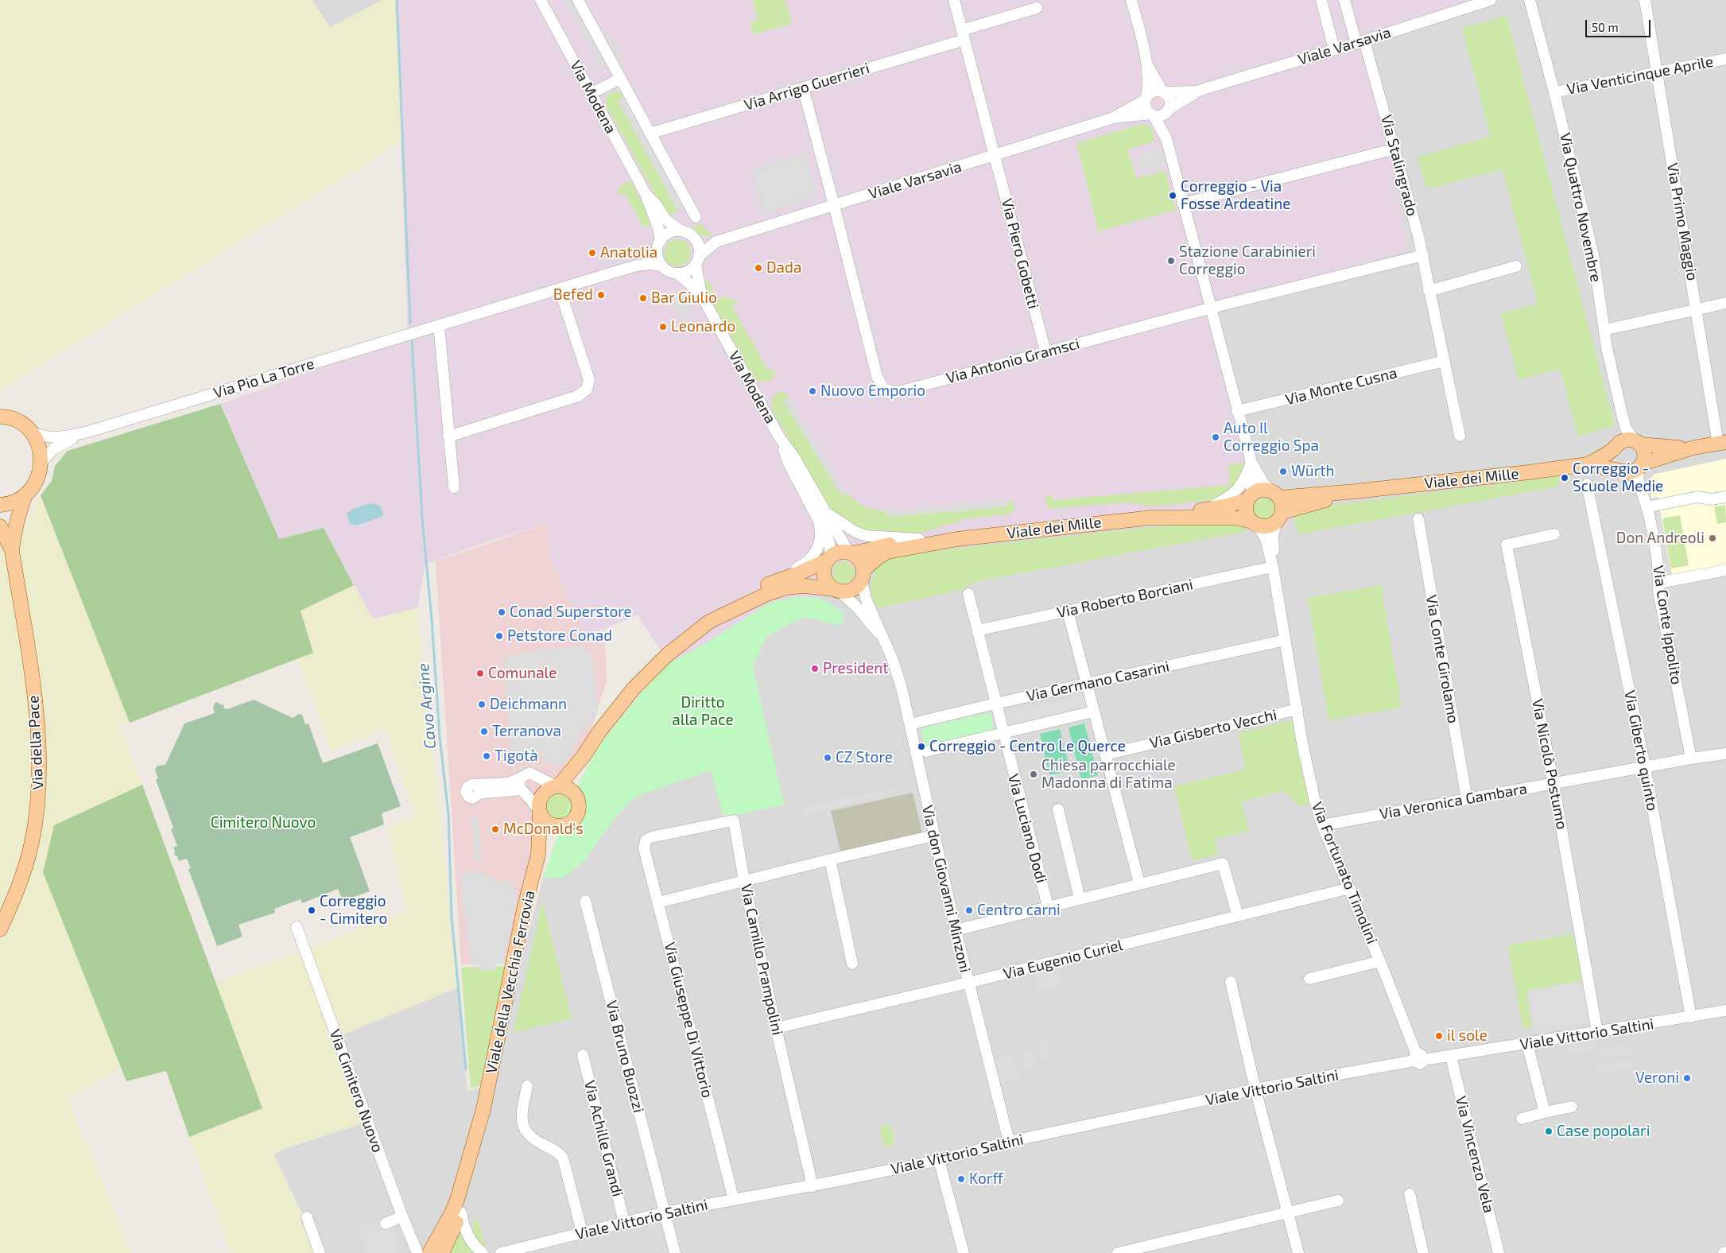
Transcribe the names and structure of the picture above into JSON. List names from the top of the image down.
{
  "streets": {
    "main road": ["Viale dei Mille", "Via della Pace", "Viale della Vecchia Ferrovia"],
    "street": [
      "Viale Varsavia",
      "Via Venticinque Aprile",
      "Via Arrigo Guerrieri",
      "Via Modena",
      "Via Stalingrado",
      "Via Quattro Novembre",
      "Via Primo Maggio",
      "Via Piero Gobetti",
      "Via Antonio Gramsci",
      "Via Pio La Torre",
      "Via Monte Cusna",
      "Via Roberto Borciani",
      "Via Conte Ippolito",
      "Via Conte Girolamo",
      "Via Germano Casarini",
      "Via Gisberto Vecchi",
      "Via Giberto quinto",
      "Via Nicolò Postumo",
      "Via Veronica Gambara",
      "Via Luciano Dodi",
      "Via Fortunato Timolini",
      "Via don Giovanni Minzoni",
      "Via Camillo Prampolini",
      "Via Eugenio Curiel",
      "Via Giuseppe Di Vittorio",
      "Viale Vittorio Saltini",
      "Via Bruno Buozzi",
      "Via Cimitero Nuovo",
      "Via Achille Grandi",
      "Via Vincenzo Vela"
    ]
  },
  "crossings": [
    ["Viale Varsavia", "Via Modena"],
    ["Viale Varsavia", "Via Stalingrado"],
    ["Viale Varsavia", "Via Piero Gobetti"],
    ["Viale Varsavia", "Via Antonio Gramsci"],
    ["Viale Varsavia", "Via Pio La Torre"],
    ["Via Venticinque Aprile", "Via Quattro Novembre"],
    ["Via Venticinque Aprile", "Via Primo Maggio"],
    ["Via Arrigo Guerrieri", "Via Piero Gobetti"],
    ["Via Modena", "Via Pio La Torre"],
    ["Via Modena", "Viale dei Mille"],
    ["Via Modena", "Via don Giovanni Minzoni"],
    ["Via Modena", "Viale della Vecchia Ferrovia"],
    ["Via Stalingrado", "Via Antonio Gramsci"],
    ["Via Stalingrado", "Via Monte Cusna"],
    ["Via Quattro Novembre", "Viale dei Mille"],
    ["Via Quattro Novembre", "Via Conte Ippolito"],
    ["Via Primo Maggio", "Viale dei Mille"],
    ["Via Piero Gobetti", "Via Antonio Gramsci"],
    ["Viale dei Mille", "Via Conte Ippolito"],
    ["Viale dei Mille", "Via Fortunato Timolini"],
    ["Viale dei Mille", "Via don Giovanni Minzoni"],
    ["Viale dei Mille", "Viale della Vecchia Ferrovia"],
    ["Via Roberto Borciani", "Via Luciano Dodi"],
    ["Via Roberto Borciani", "Via Fortunato Timolini"],
    ["Via Conte Ippolito", "Via Veronica Gambara"],
    ["Via Conte Girolamo", "Via Veronica Gambara"],
    ["Via Germano Casarini", "Via Luciano Dodi"],
    ["Via Germano Casarini", "Via Fortunato Timolini"],
    ["Via Germano Casarini", "Via don Giovanni Minzoni"],
    ["Via Gisberto Vecchi", "Via Fortunato Timolini"],
    ["Via Giberto quinto", "Via Veronica Gambara"],
    ["Via Giberto quinto", "Viale Vittorio Saltini"],
    ["Via Nicolò Postumo", "Via Veronica Gambara"],
    ["Via Nicolò Postumo", "Viale Vittorio Saltini"],
    ["Via Veronica Gambara", "Via Fortunato Timolini"],
    ["Via Fortunato Timolini", "Via Eugenio Curiel"],
    ["Via Fortunato Timolini", "Viale Vittorio Saltini"],
    ["Via don Giovanni Minzoni", "Via Eugenio Curiel"],
    ["Via don Giovanni Minzoni", "Viale della Vecchia Ferrovia"],
    ["Via don Giovanni Minzoni", "Viale Vittorio Saltini"],
    ["Via Camillo Prampolini", "Via Eugenio Curiel"],
    ["Via Camillo Prampolini", "Via Giuseppe Di Vittorio"],
    ["Via Camillo Prampolini", "Viale Vittorio Saltini"],
    ["Via Giuseppe Di Vittorio", "Viale Vittorio Saltini"],
    ["Viale Vittorio Saltini", "Via Bruno Buozzi"],
    ["Viale Vittorio Saltini", "Via Achille Grandi"],
    ["Viale Vittorio Saltini", "Via Vincenzo Vela"]
  ],
  "water": ["Cavo Argine"],
  "parks": ["Diritto alla Pace", "Cimitero Nuovo"],
  "places": [
    "Correggio - Via Fosse Ardeatine",
    "Anatolia",
    "Stazione Carabinieri Correggio",
    "Dada",
    "Befed",
    "Bar Giulio",
    "Leonardo",
    "Nuovo Emporio",
    "Auto Il Correggio Spa",
    "Würth",
    "Correggio - Scuole Medie",
    "Don Andreoli",
    "Conad Superstore",
    "Petstore Conad",
    "President",
    "Comunale",
    "Deichmann",
    "Terranova",
    "Correggio - Centro Le Querce",
    "Tigotà",
    "CZ Store",
    "Chiesa parrocchiale Madonna di Fatima",
    "McDonald's",
    "Correggio - Cimitero",
    "Centro carni",
    "il sole",
    "Veroni",
    "Case popolari",
    "Korff"
  ],
  "scale_bar": "50 m"
}
